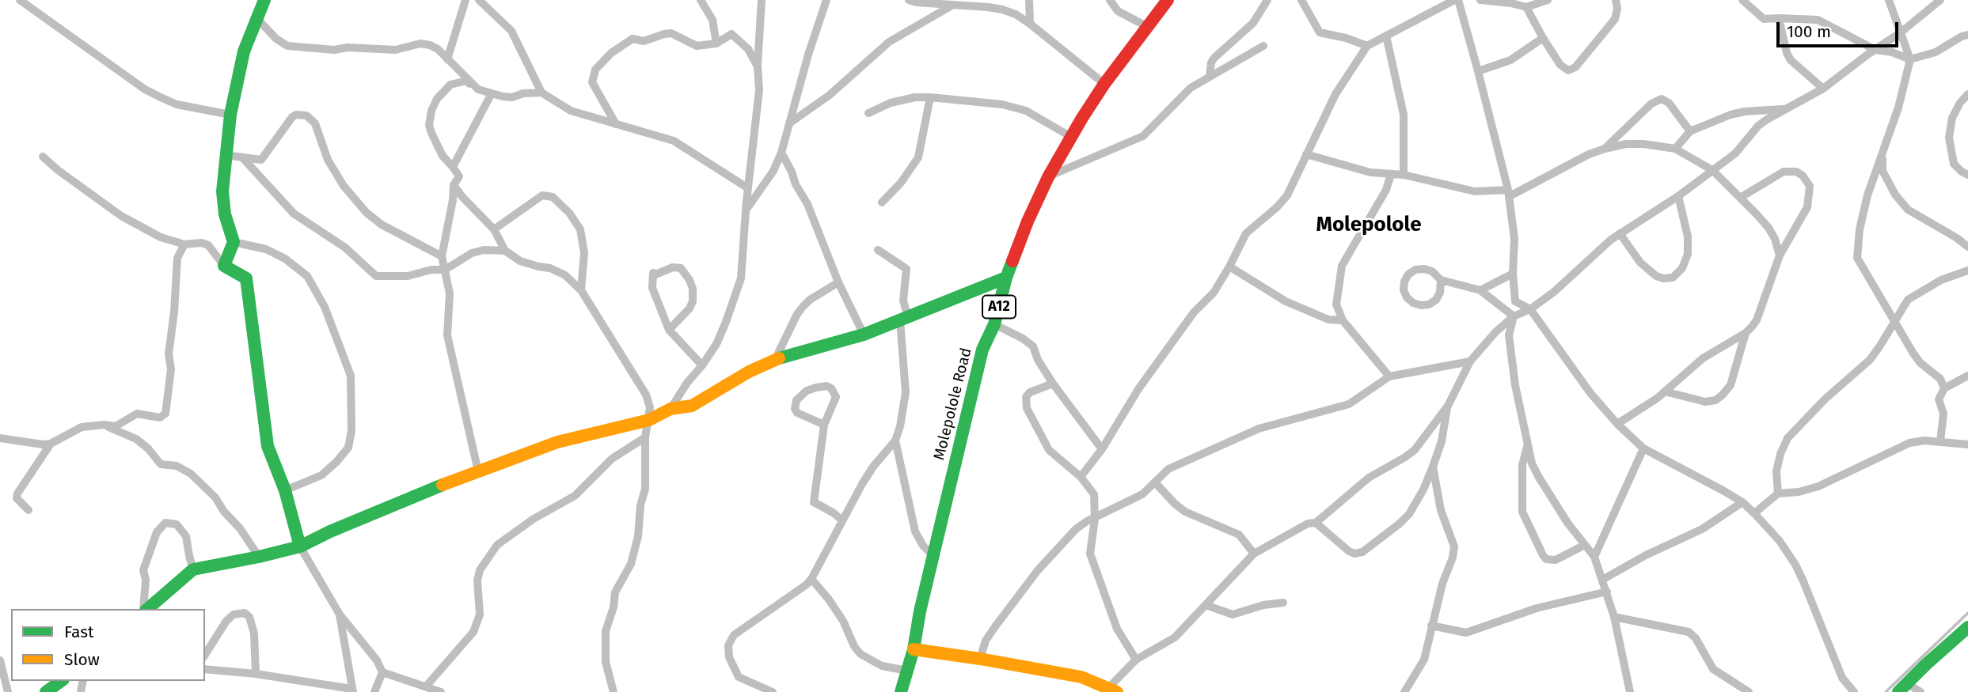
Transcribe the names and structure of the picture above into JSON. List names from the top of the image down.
{
  "streets": {
    "street": ["A12", "Molepolole Road"]
  },
  "districts": ["Molepolole"],
  "legend": ["Fast", "Slow"],
  "scale_bar": "100 m"
}
